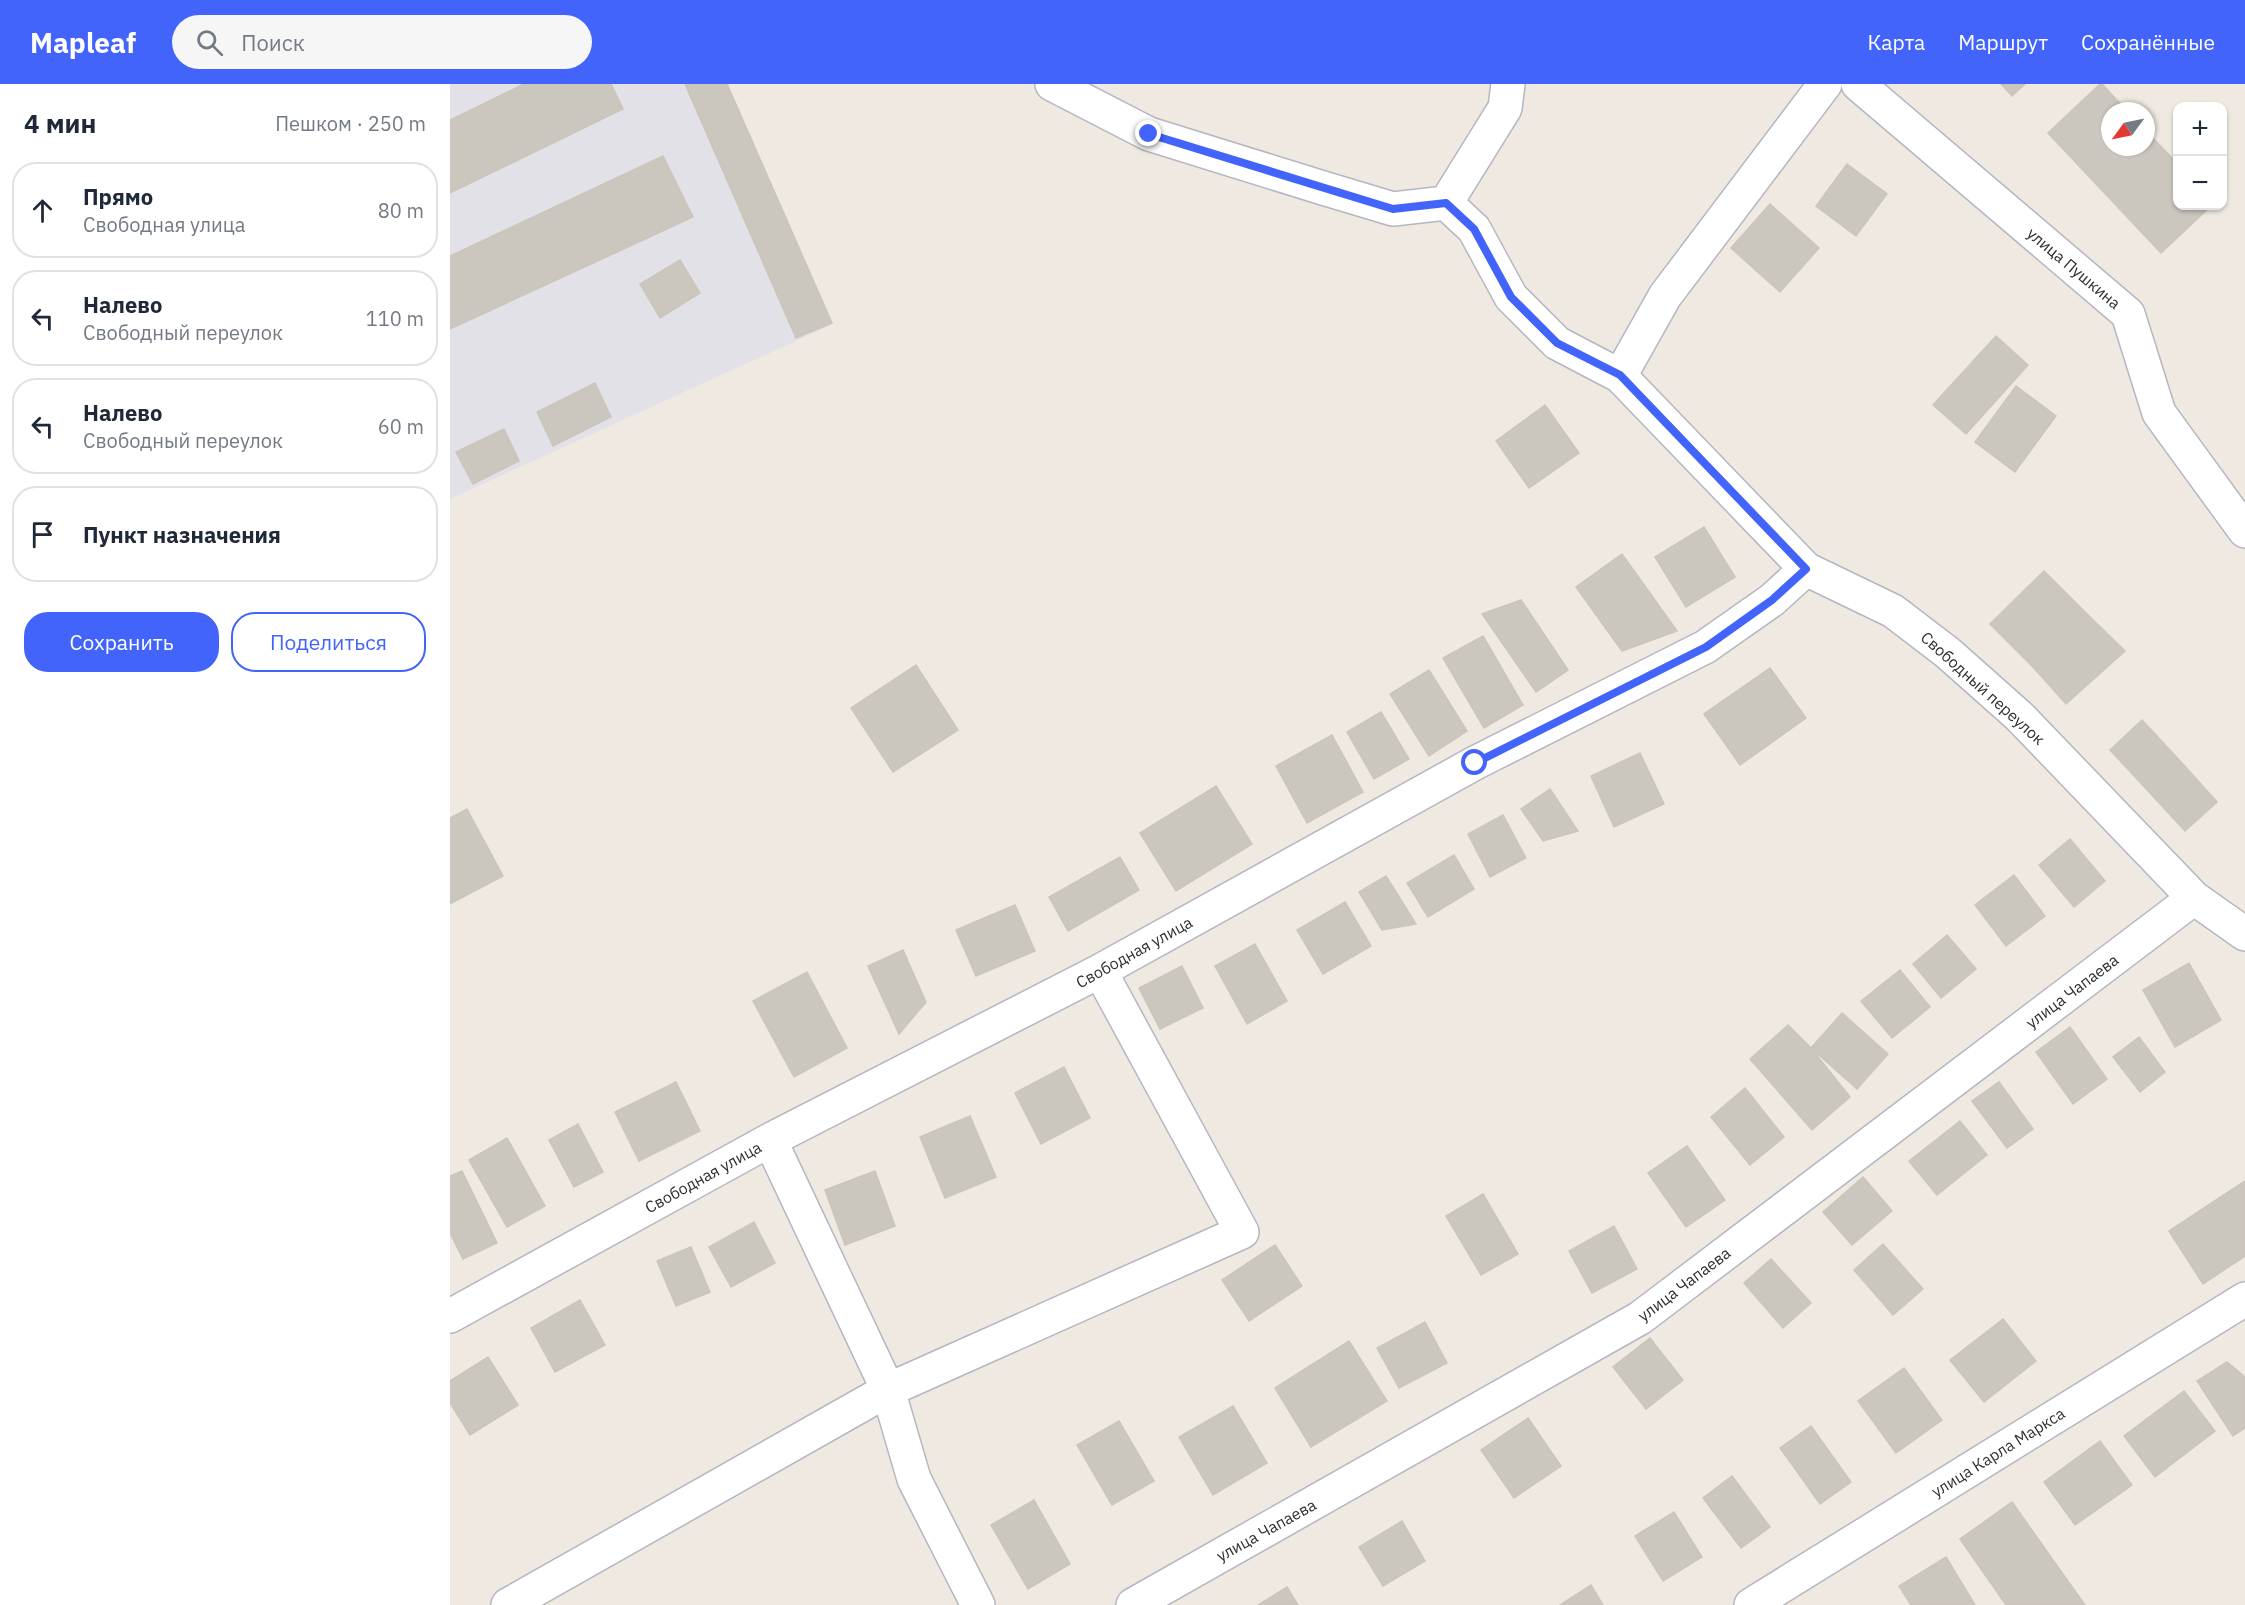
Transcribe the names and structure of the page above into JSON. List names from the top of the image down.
{
  "streets": {
    "street": [
      "улица Пушкина",
      "Свободный переулок",
      "Свободная улица",
      "улица Чапаева",
      "улица Карла Маркса"
    ]
  },
  "crossings": [
    ["Свободный переулок", "Свободная улица"],
    ["Свободный переулок", "улица Чапаева"]
  ],
  "north": "bottom left",
  "page": {
    "header": "Mapleaf",
    "search": "Поиск",
    "nav": ["Карта", "Маршрут", "Сохранённые"],
    "heading": ["4 мин", "Пешком · 250 m"],
    "map_buttons": ["+", "−"],
    "list": [
      ["Прямо", "Свободная улица", "80 m"],
      ["Налево", "Свободный переулок", "110 m"],
      ["Налево", "Свободный переулок", "60 m"],
      "Пункт назначения"
    ],
    "buttons": ["Сохранить", "Поделиться"]
  }
}
